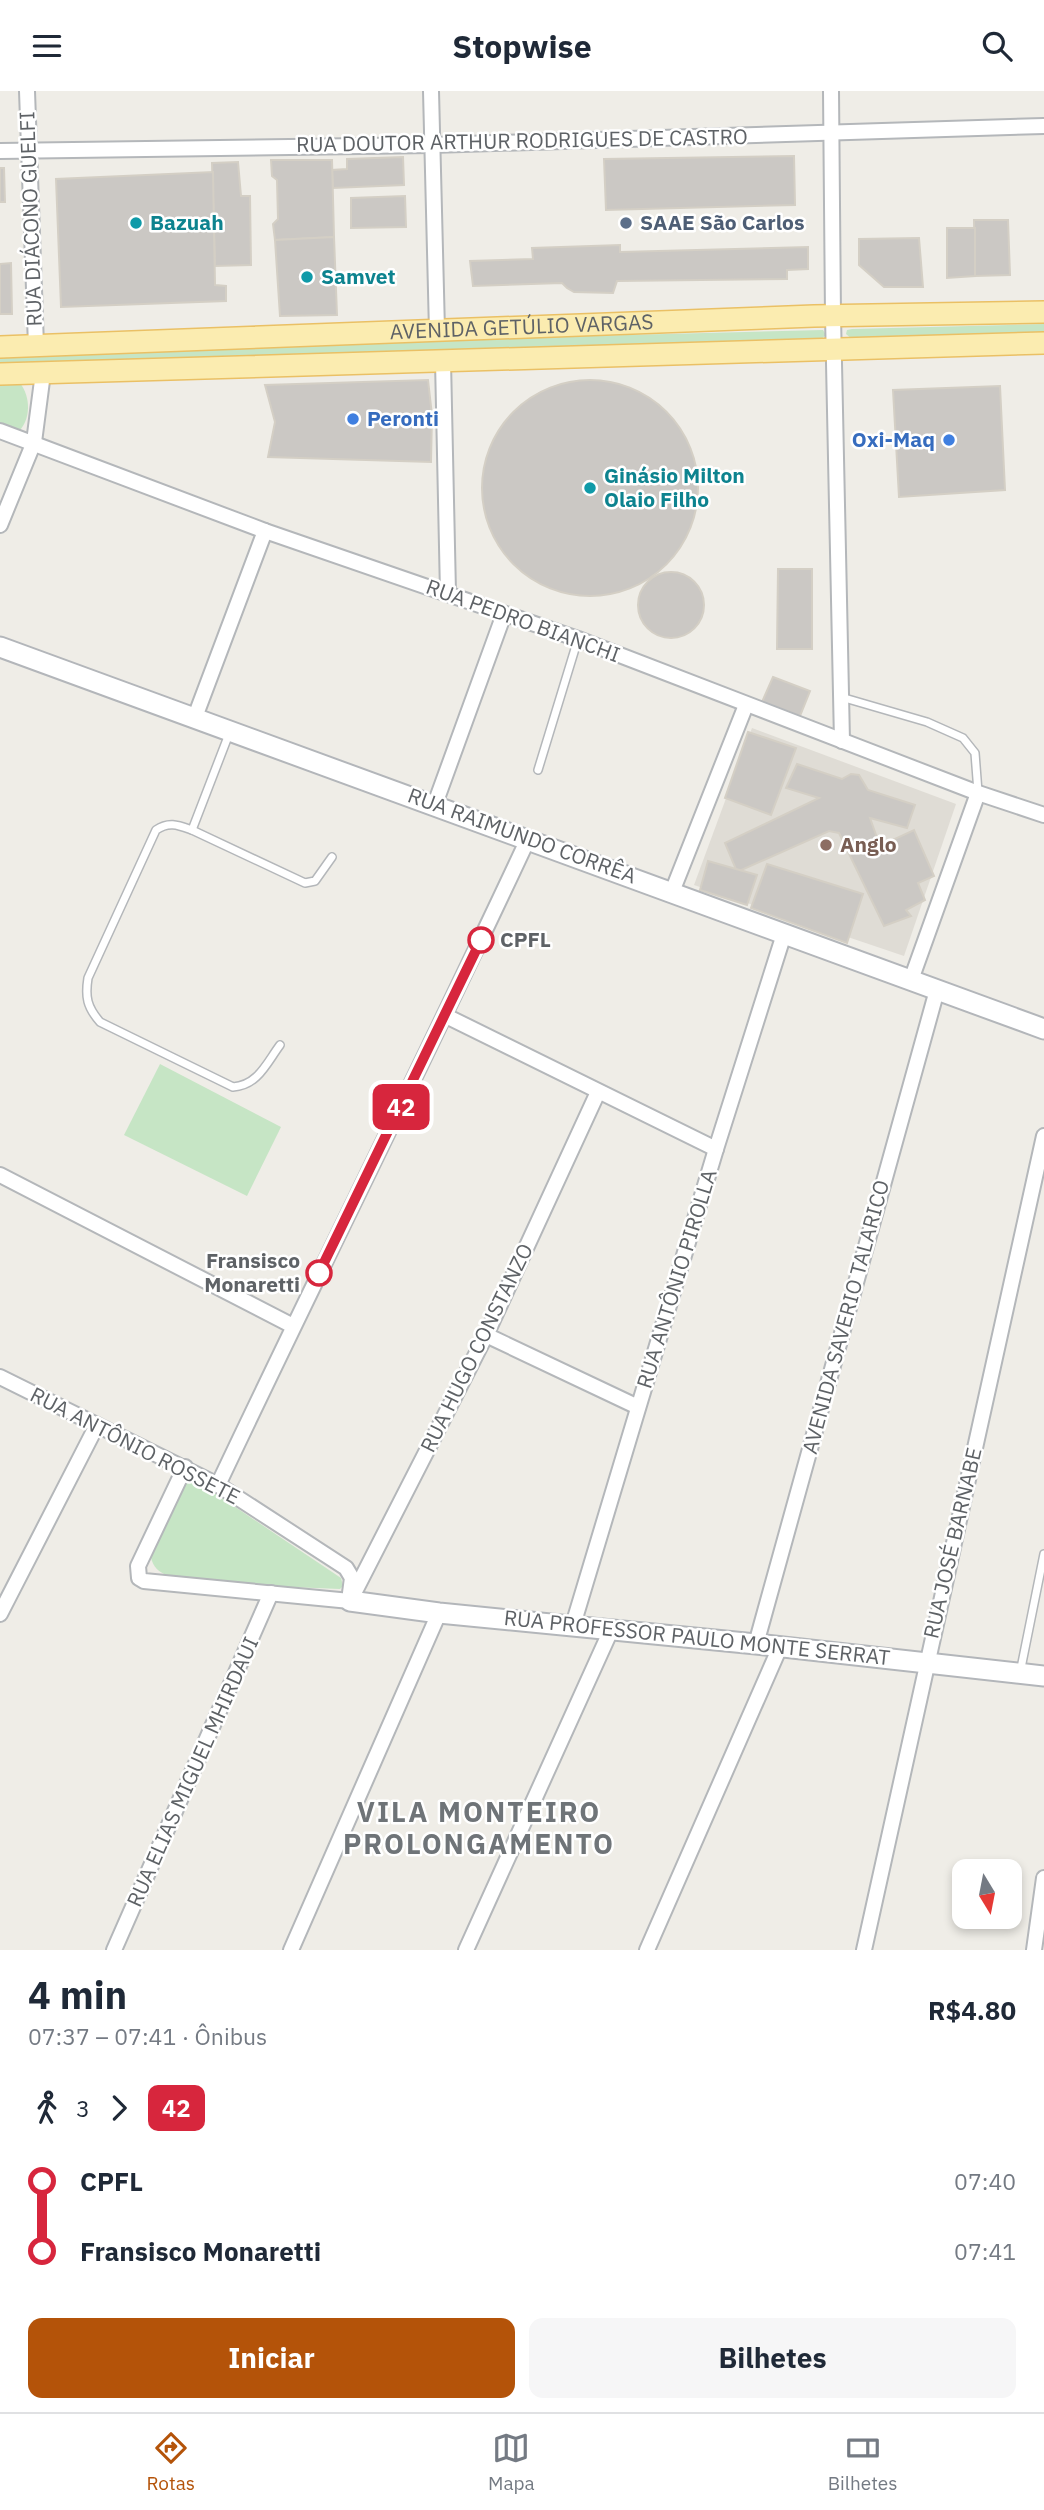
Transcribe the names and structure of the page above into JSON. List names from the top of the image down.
{
  "streets": {
    "main road": ["AVENIDA GETÚLIO VARGAS", "RUA RAIMUNDO CORRÊA", "RUA PROFESSOR PAULO MONTE SERRAT"],
    "street": [
      "RUA DOUTOR ARTHUR RODRIGUES DE CASTRO",
      "RUA DIÁCONO GUELFI",
      "RUA PEDRO BIANCHI",
      "RUA ANTÔNIO PIROLLA",
      "AVENIDA SAVERIO TALARICO",
      "RUA HUGO CONSTANZO",
      "RUA ANTÔNIO ROSSETE",
      "RUA JOSÉ BARNABE",
      "RUA ELIAS MIGUEL MHIRDAUI"
    ]
  },
  "crossings": [
    ["RUA DOUTOR ARTHUR RODRIGUES DE CASTRO", "RUA DIÁCONO GUELFI"],
    ["RUA DIÁCONO GUELFI", "AVENIDA GETÚLIO VARGAS"],
    ["RUA RAIMUNDO CORRÊA", "RUA ANTÔNIO PIROLLA"],
    ["RUA RAIMUNDO CORRÊA", "AVENIDA SAVERIO TALARICO"],
    ["RUA ANTÔNIO PIROLLA", "RUA PROFESSOR PAULO MONTE SERRAT"],
    ["AVENIDA SAVERIO TALARICO", "RUA PROFESSOR PAULO MONTE SERRAT"],
    ["RUA HUGO CONSTANZO", "RUA ANTÔNIO ROSSETE"],
    ["RUA HUGO CONSTANZO", "RUA PROFESSOR PAULO MONTE SERRAT"],
    ["RUA ANTÔNIO ROSSETE", "RUA PROFESSOR PAULO MONTE SERRAT"],
    ["RUA JOSÉ BARNABE", "RUA PROFESSOR PAULO MONTE SERRAT"]
  ],
  "districts": ["VILA MONTEIRO PROLONGAMENTO"],
  "places": [
    "Bazuah",
    "SAAE São Carlos",
    "Samvet",
    "Peronti",
    "Oxi-Maq",
    "Ginásio Milton Olaio Filho",
    "Anglo",
    "CPFL",
    "Fransisco Monaretti"
  ],
  "lines": ["bus line 42"],
  "north": "bottom",
  "page": {
    "header": "Stopwise",
    "on_map": "42",
    "heading": ["4 min", "07:37 – 07:41 · Ônibus", "R$4.80"],
    "legs": ["3", "42"],
    "list": [
      {
        "name": "CPFL",
        "value": "07:40"
      },
      {
        "name": "Fransisco Monaretti",
        "value": "07:41"
      }
    ],
    "buttons": ["Iniciar", "Bilhetes"],
    "tabs": ["Rotas", "Mapa", "Bilhetes"]
  }
}
